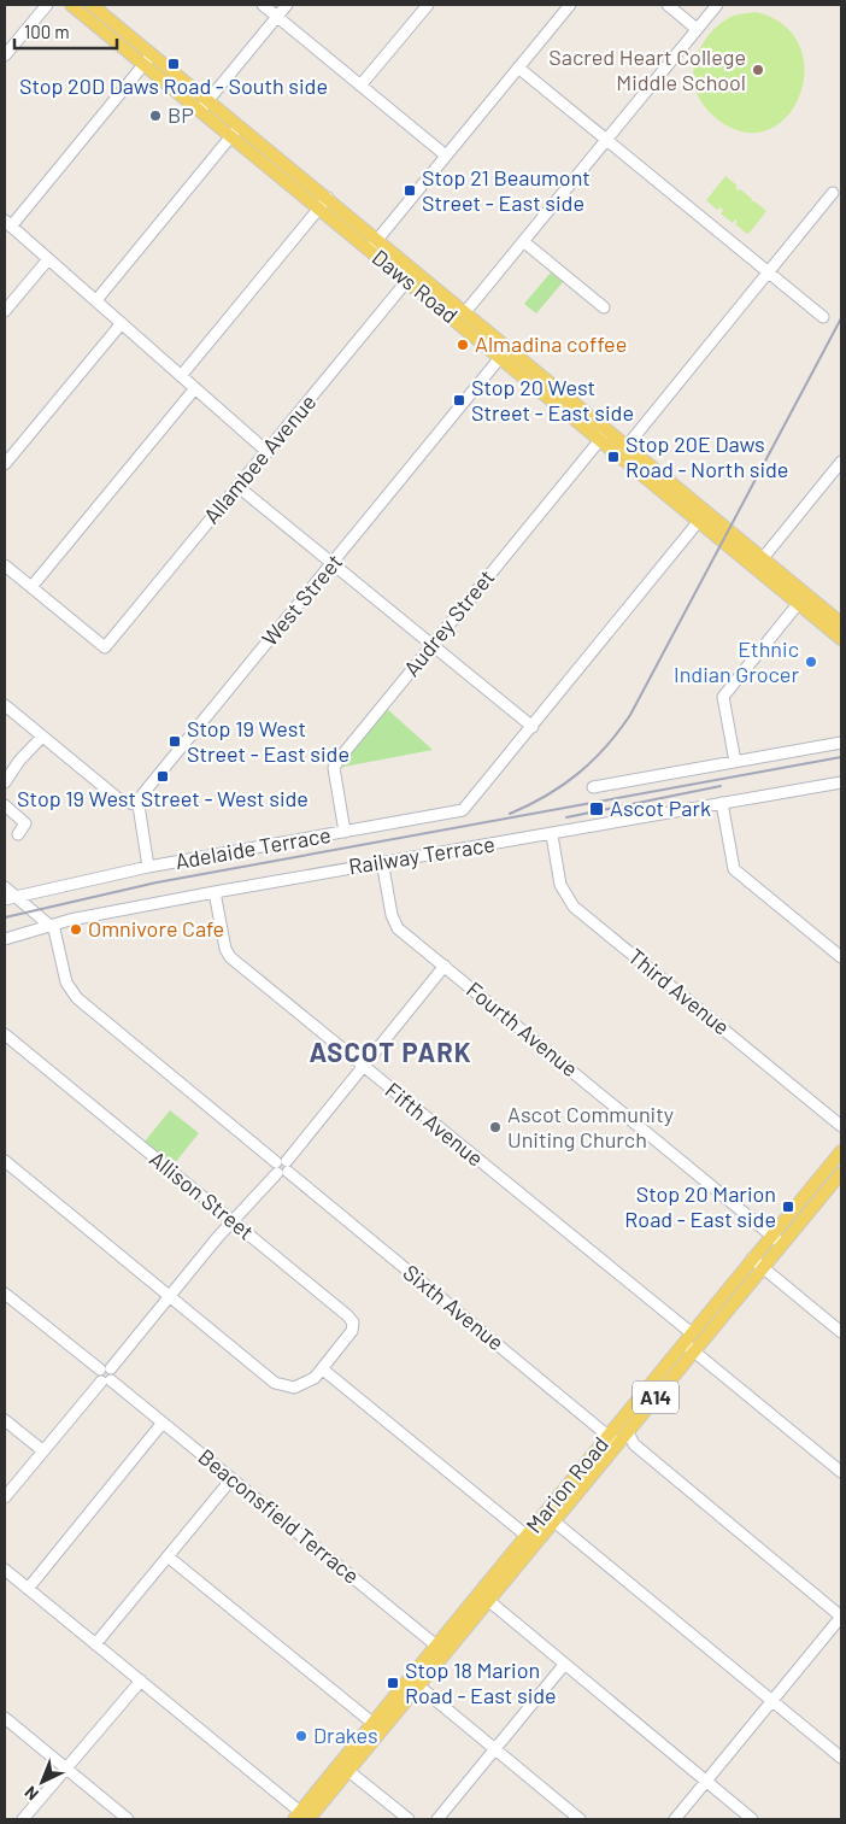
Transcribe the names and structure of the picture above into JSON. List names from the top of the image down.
{
  "streets": {
    "main road": ["Daws Road", "A14", "Marion Road"],
    "street": [
      "Allambee Avenue",
      "West Street",
      "Audrey Street",
      "Adelaide Terrace",
      "Railway Terrace",
      "Third Avenue",
      "Fourth Avenue",
      "Fifth Avenue",
      "Allison Street",
      "Sixth Avenue",
      "Beaconsfield Terrace"
    ]
  },
  "crossings": [
    ["Daws Road", "Allambee Avenue"],
    ["Daws Road", "West Street"],
    ["Daws Road", "Audrey Street"],
    ["Audrey Street", "Adelaide Terrace"],
    ["Railway Terrace", "Third Avenue"],
    ["Railway Terrace", "Fourth Avenue"],
    ["Railway Terrace", "Fifth Avenue"],
    ["Railway Terrace", "Sixth Avenue"],
    ["Fourth Avenue", "Marion Road"],
    ["Fifth Avenue", "Marion Road"],
    ["Sixth Avenue", "Marion Road"],
    ["Marion Road", "Beaconsfield Terrace"]
  ],
  "districts": ["ASCOT PARK"],
  "places": {
    "transit": [
      "Stop 20D Daws Road - South side",
      "Stop 21 Beaumont Street - East side",
      "Stop 20 West Street - East side",
      "Stop 20E Daws Road - North side",
      "Stop 19 West Street - East side",
      "Stop 19 West Street - West side",
      "Ascot Park",
      "Stop 20 Marion Road - East side",
      "Stop 18 Marion Road - East side"
    ],
    "other": [
      "Sacred Heart College Middle School",
      "BP",
      "Almadina coffee",
      "Ethnic Indian Grocer",
      "Omnivore Cafe",
      "Ascot Community Uniting Church",
      "Drakes"
    ]
  },
  "scale_bar": "100 m",
  "north": "bottom left"
}
